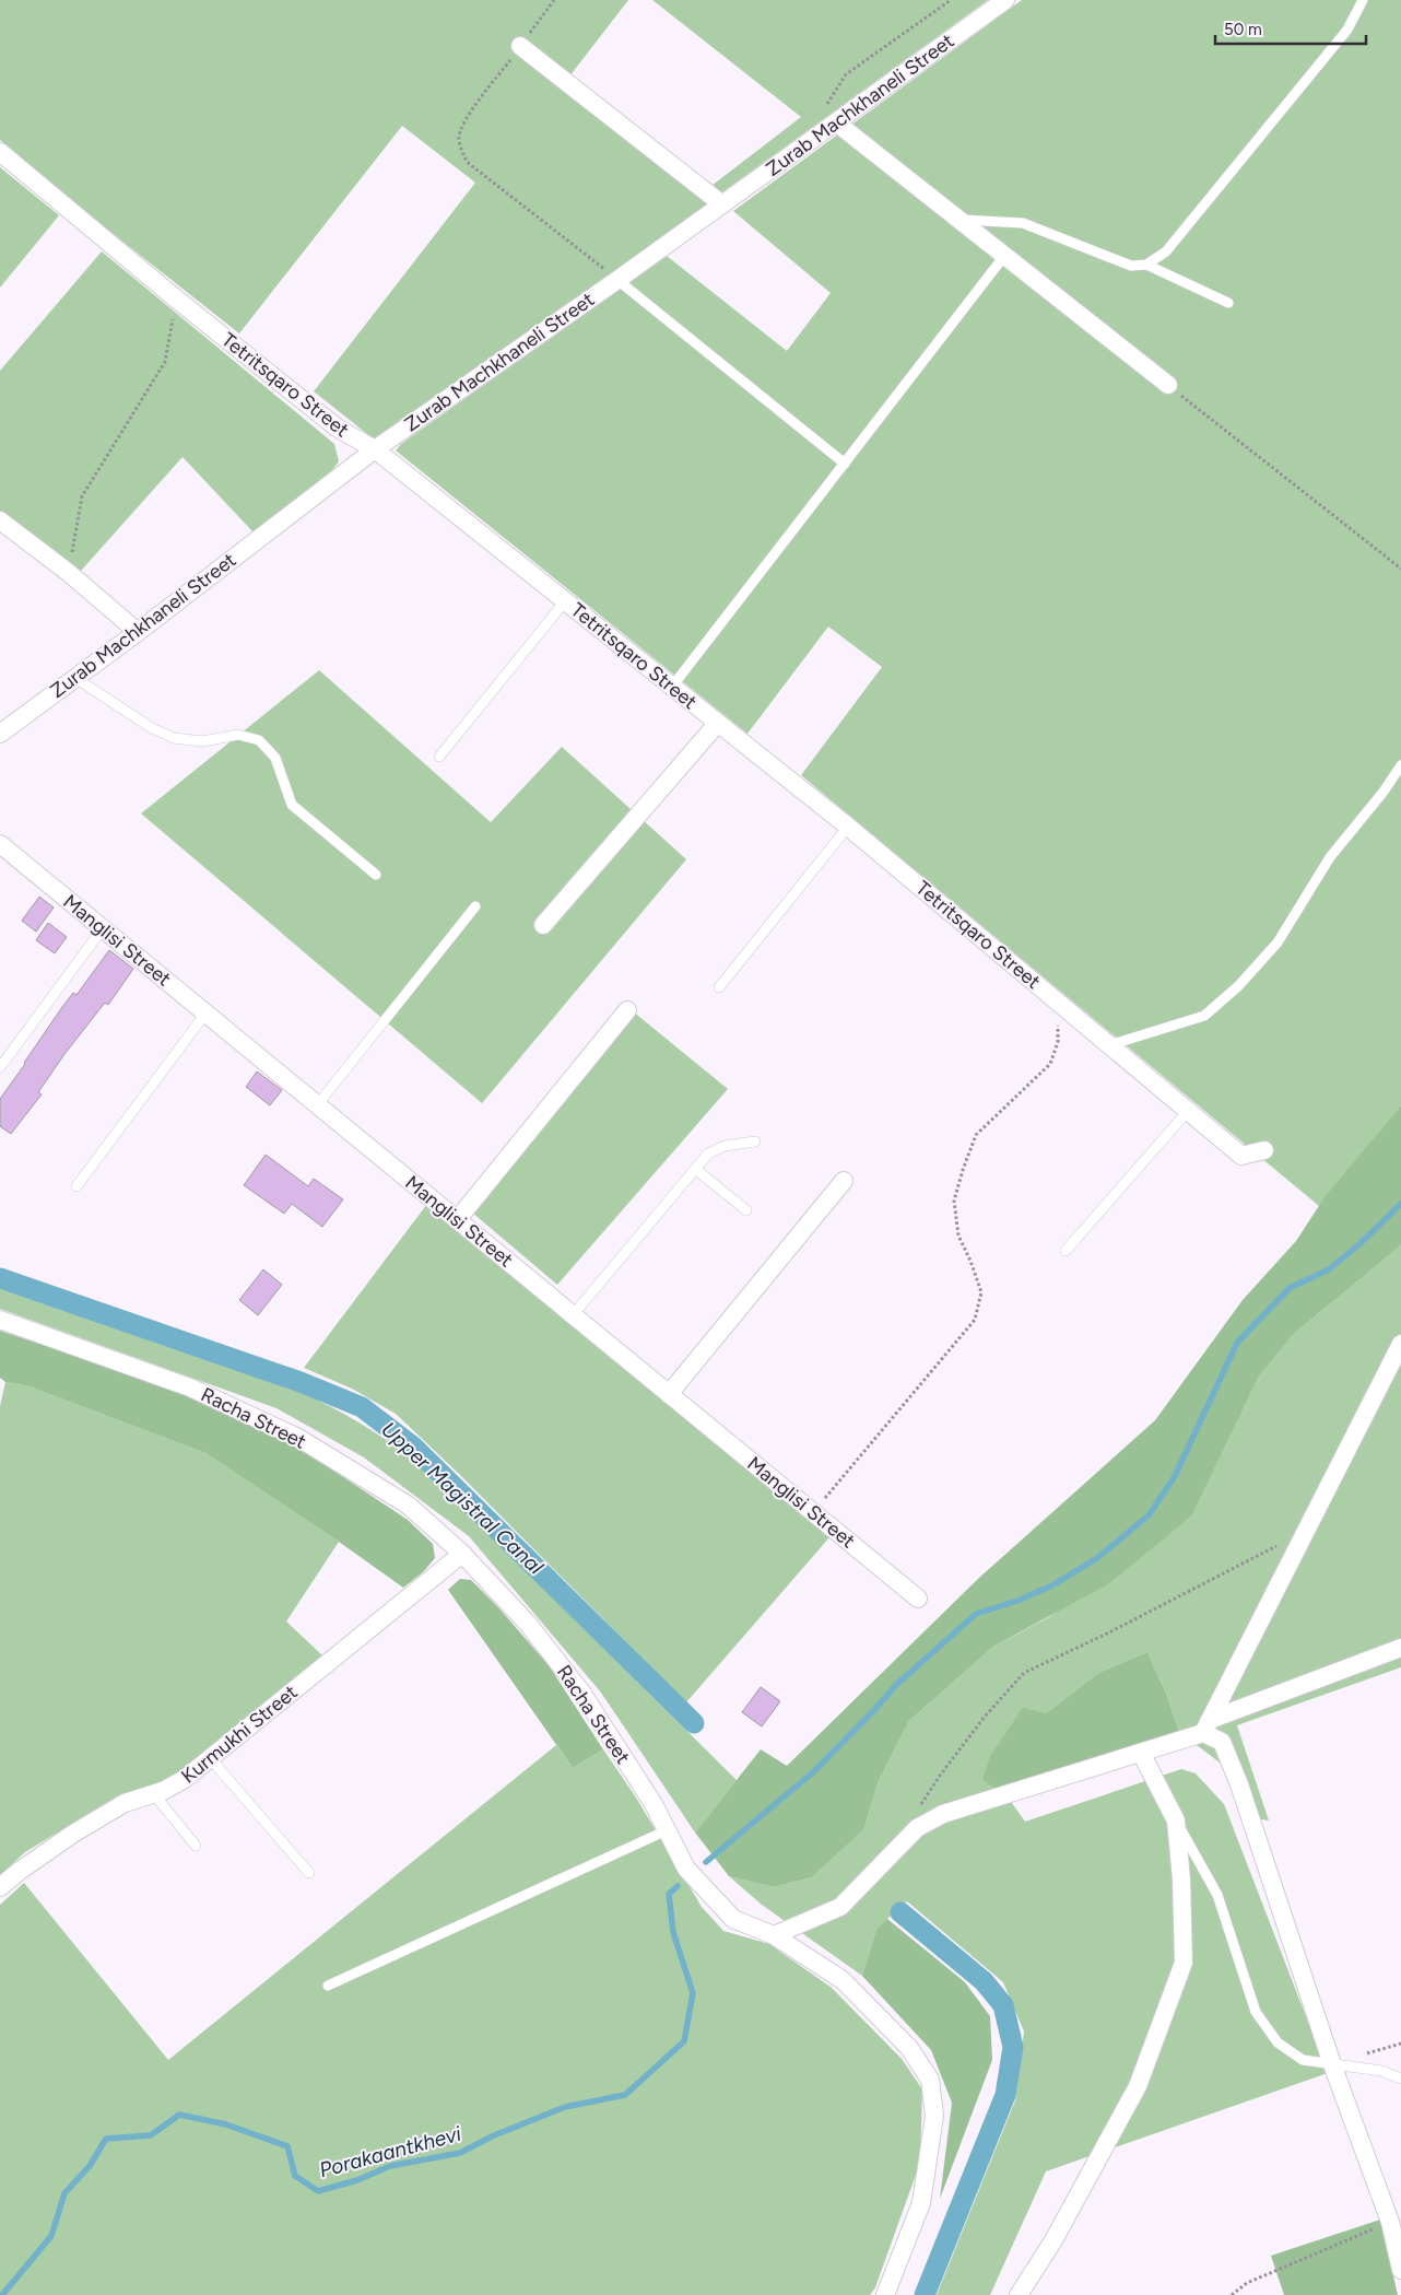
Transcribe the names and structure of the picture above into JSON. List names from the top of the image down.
{
  "streets": {
    "street": [
      "Zurab Machkhaneli Street",
      "Tetritsqaro Street",
      "Manglisi Street",
      "Racha Street",
      "Kurmukhi Street"
    ]
  },
  "crossings": [
    ["Zurab Machkhaneli Street", "Tetritsqaro Street"],
    ["Racha Street", "Kurmukhi Street"]
  ],
  "water": ["Upper Magistral Canal", "Porakaantkhevi"],
  "scale_bar": "50 m"
}
